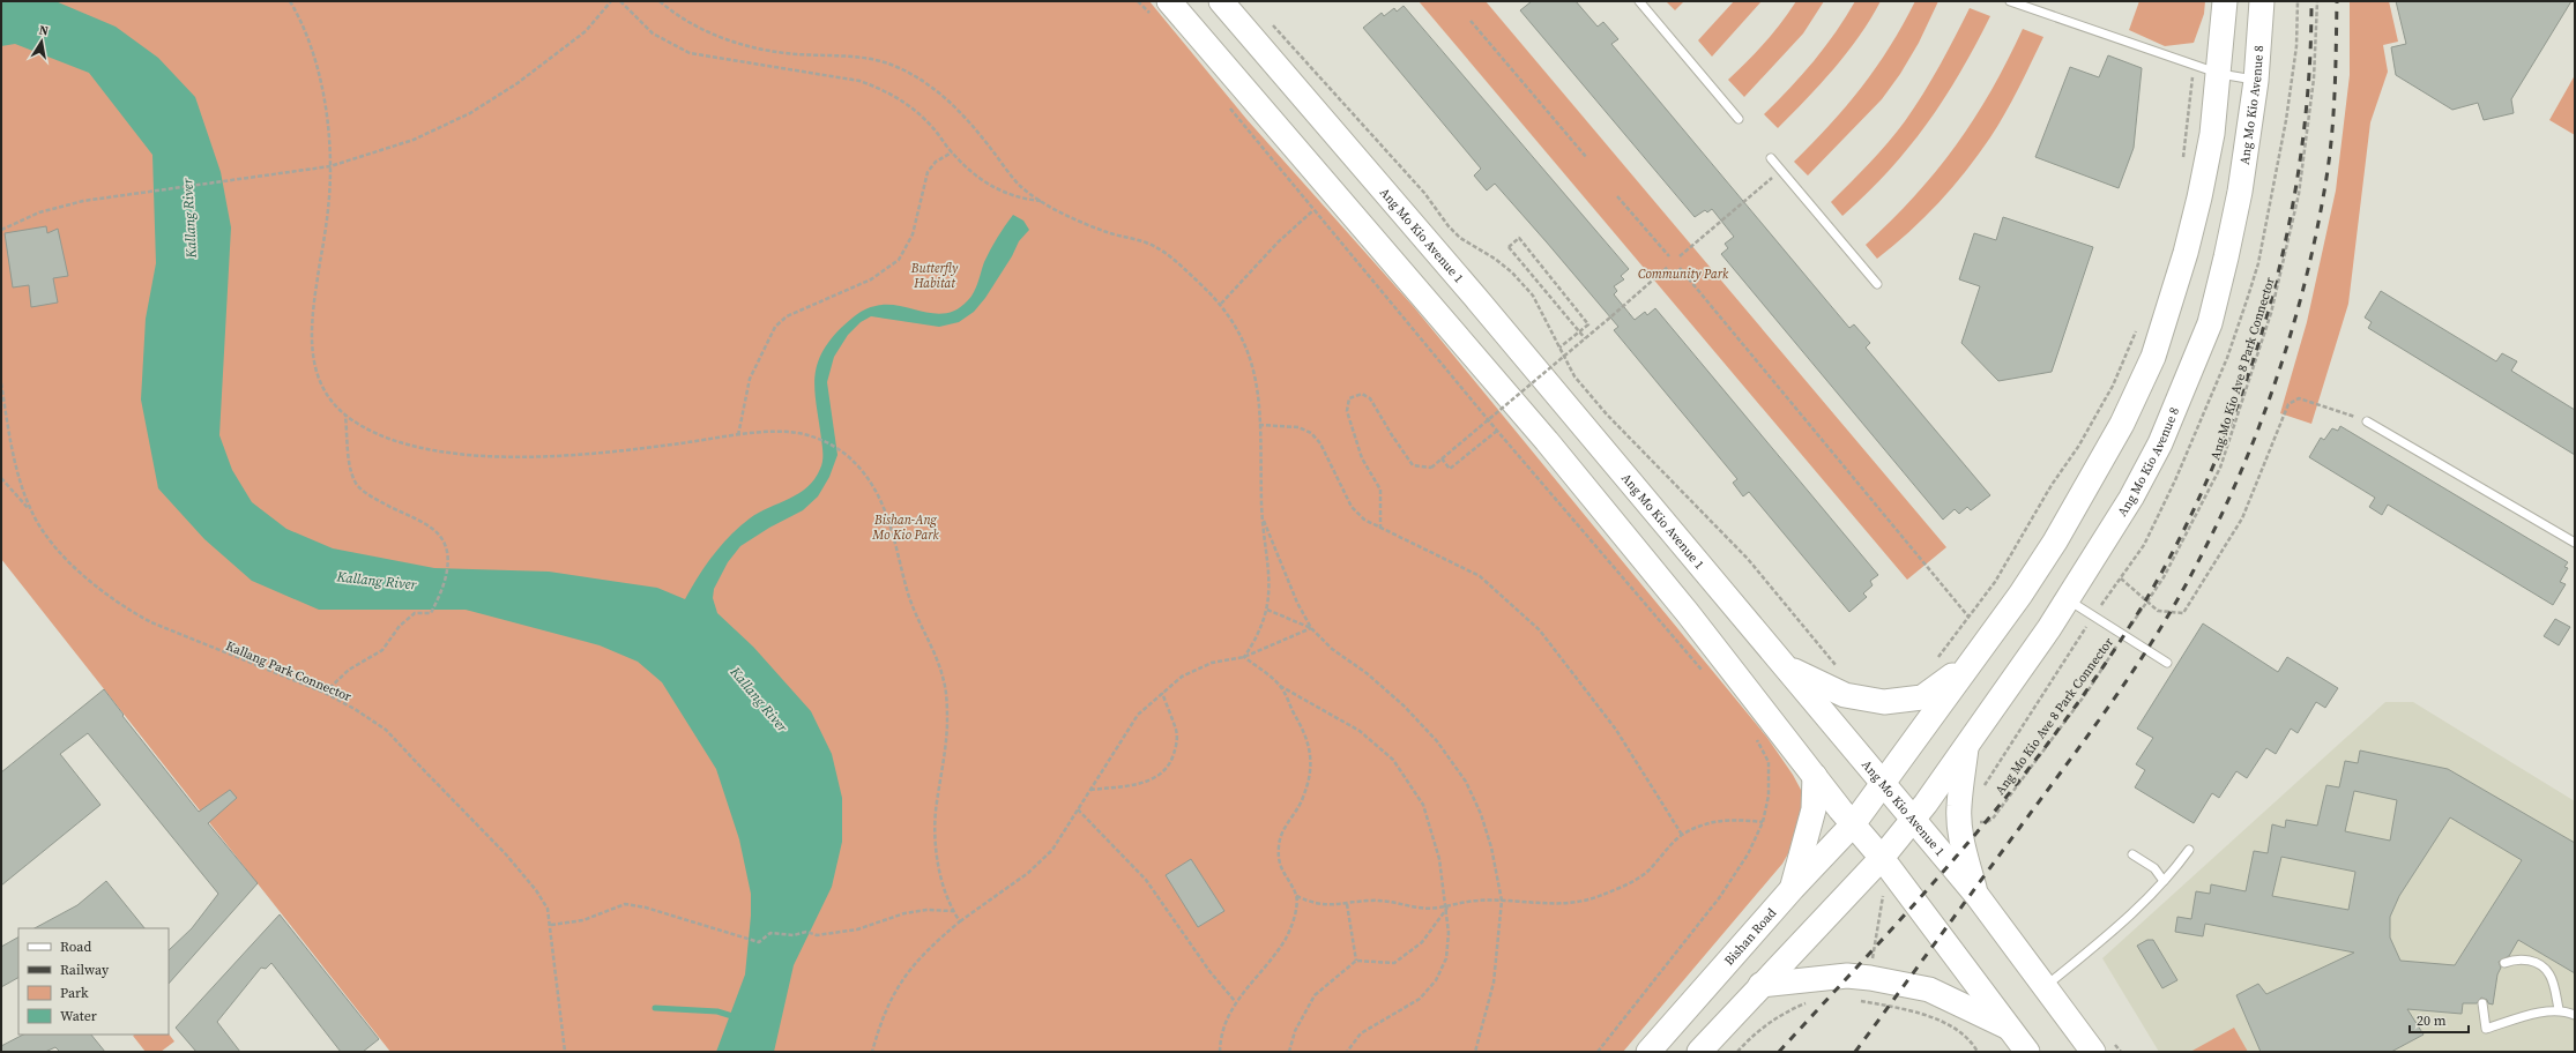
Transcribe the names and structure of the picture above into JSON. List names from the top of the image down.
{
  "streets": {
    "main road": ["Ang Mo Kio Avenue 8", "Ang Mo Kio Avenue 1", "Bishan Road"],
    "path": ["Ang Mo Kio Ave 8 Park Connector", "Kallang Park Connector"]
  },
  "crossings": [
    ["Ang Mo Kio Avenue 8", "Ang Mo Kio Avenue 1"]
  ],
  "water": ["Kallang River"],
  "parks": ["Butterfly Habitat", "Community Park", "Bishan-Ang Mo Kio Park"],
  "legend": [
    "Road",
    "Railway",
    "Park",
    "Water"
  ],
  "scale_bar": "20 m",
  "north": "top"
}
